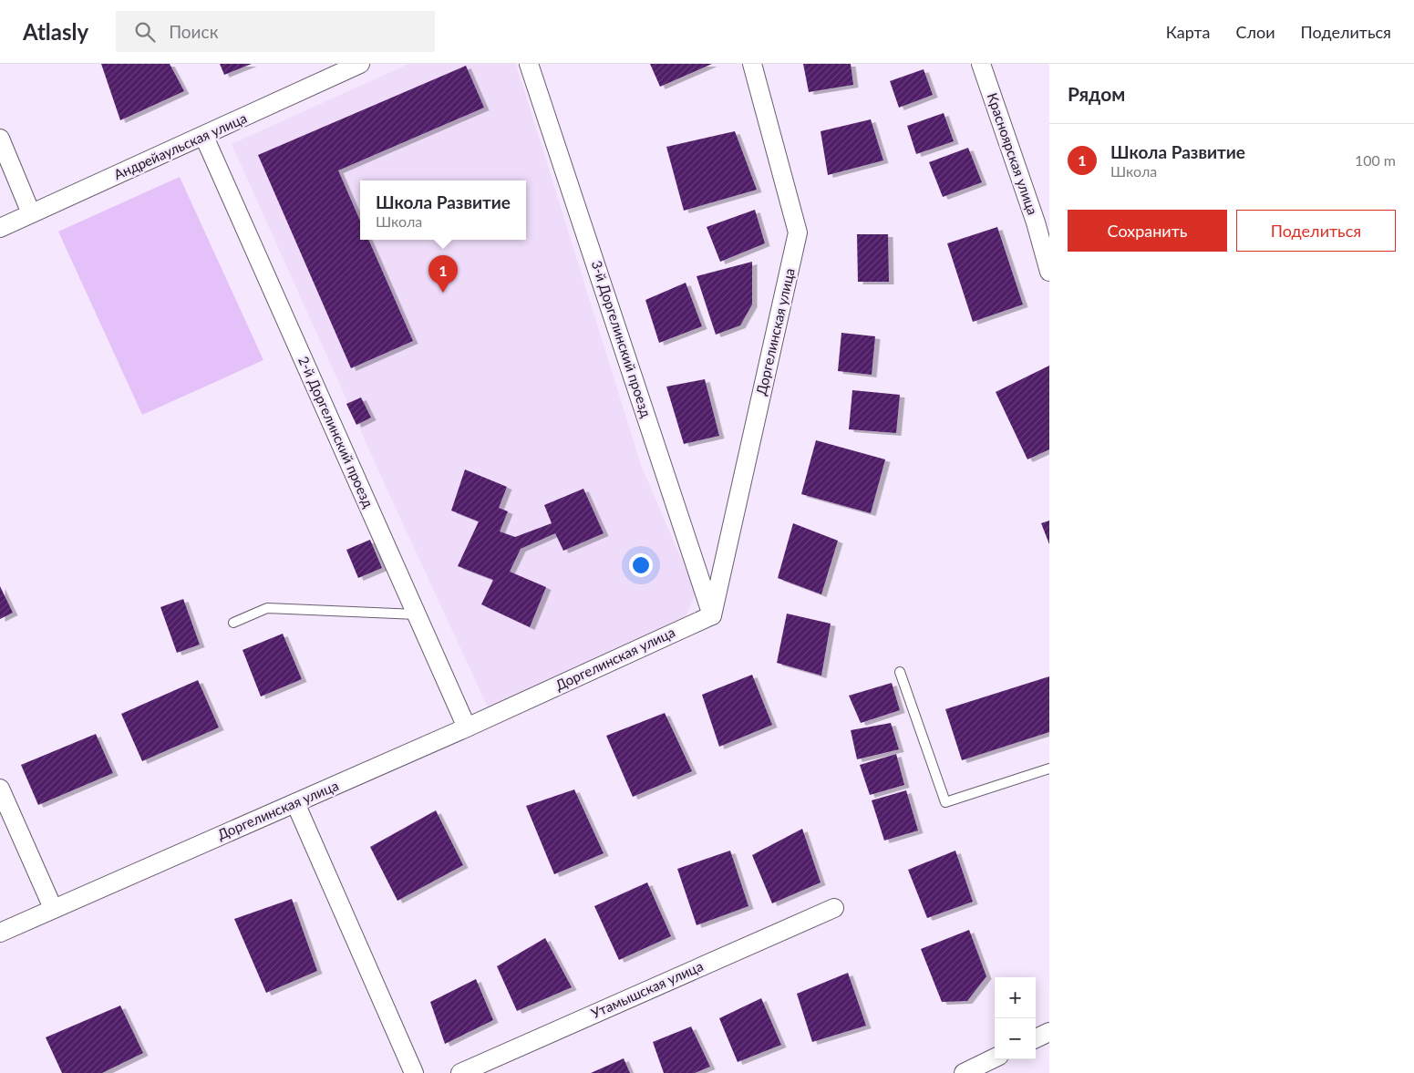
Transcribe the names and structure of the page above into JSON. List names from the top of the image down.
{
  "streets": {
    "street": [
      "Андрейаульская улица",
      "Красноярская улица",
      "Доргелинская улица",
      "3-й Доргелинский проезд",
      "2-й Доргелинский проезд",
      "Утамышская улица"
    ]
  },
  "crossings": [
    ["Андрейаульская улица", "2-й Доргелинский проезд"],
    ["Доргелинская улица", "3-й Доргелинский проезд"],
    ["Доргелинская улица", "2-й Доргелинский проезд"]
  ],
  "page": {
    "header": "Atlasly",
    "search": "Поиск",
    "nav": ["Карта", "Слои", "Поделиться"],
    "heading": "Рядом",
    "list": [
      {
        "mark": "1",
        "name": "Школа Развитие",
        "note": "Школа",
        "value": "100 m"
      }
    ],
    "popup": ["Школа Развитие", "Школа"],
    "buttons": ["Сохранить", "Поделиться"],
    "pins": "1",
    "map_buttons": ["+", "−"]
  }
}
